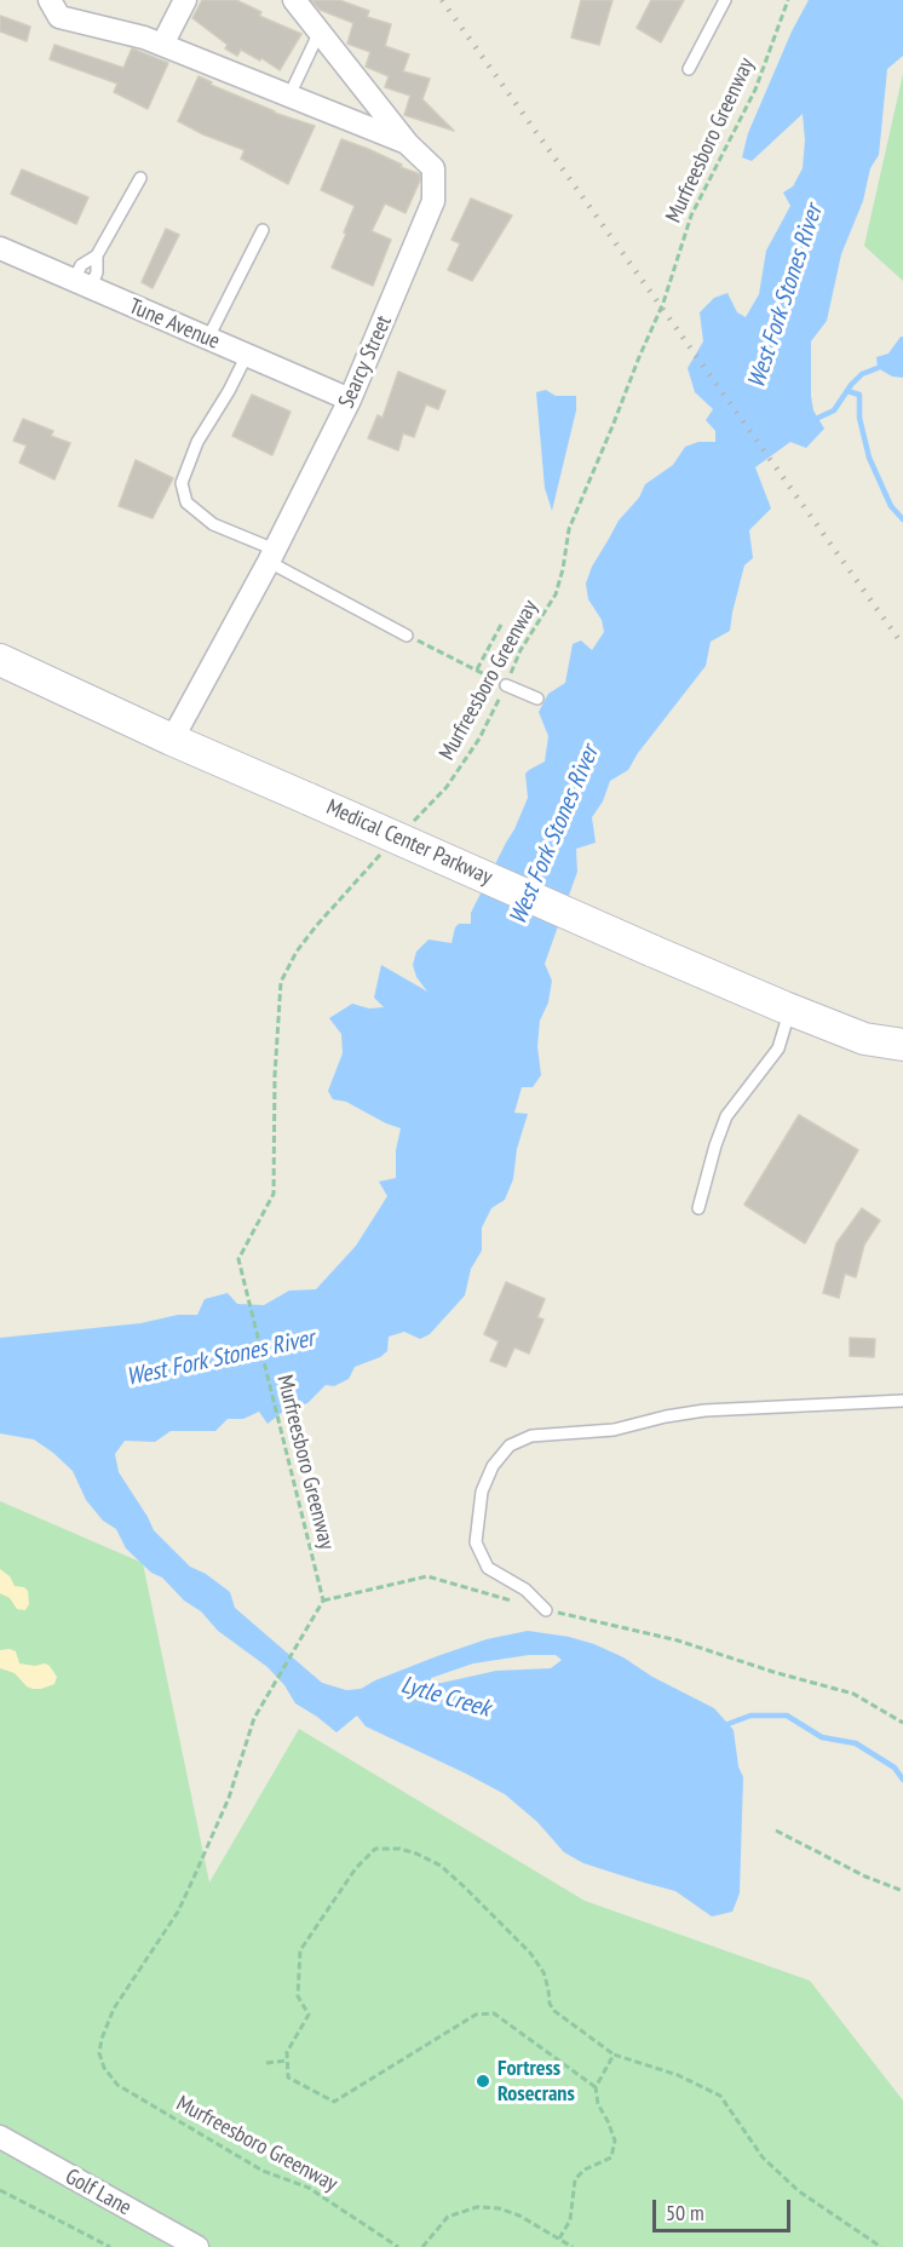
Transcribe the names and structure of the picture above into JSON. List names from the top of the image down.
{
  "streets": {
    "main road": ["Medical Center Parkway"],
    "street": ["Tune Avenue", "Searcy Street", "Golf Lane"],
    "path": ["Murfreesboro Greenway"]
  },
  "crossings": [
    ["Tune Avenue", "Searcy Street"],
    ["Searcy Street", "Medical Center Parkway"]
  ],
  "water": ["West Fork Stones River", "Lytle Creek"],
  "places": ["Fortress Rosecrans"],
  "scale_bar": "50 m"
}
